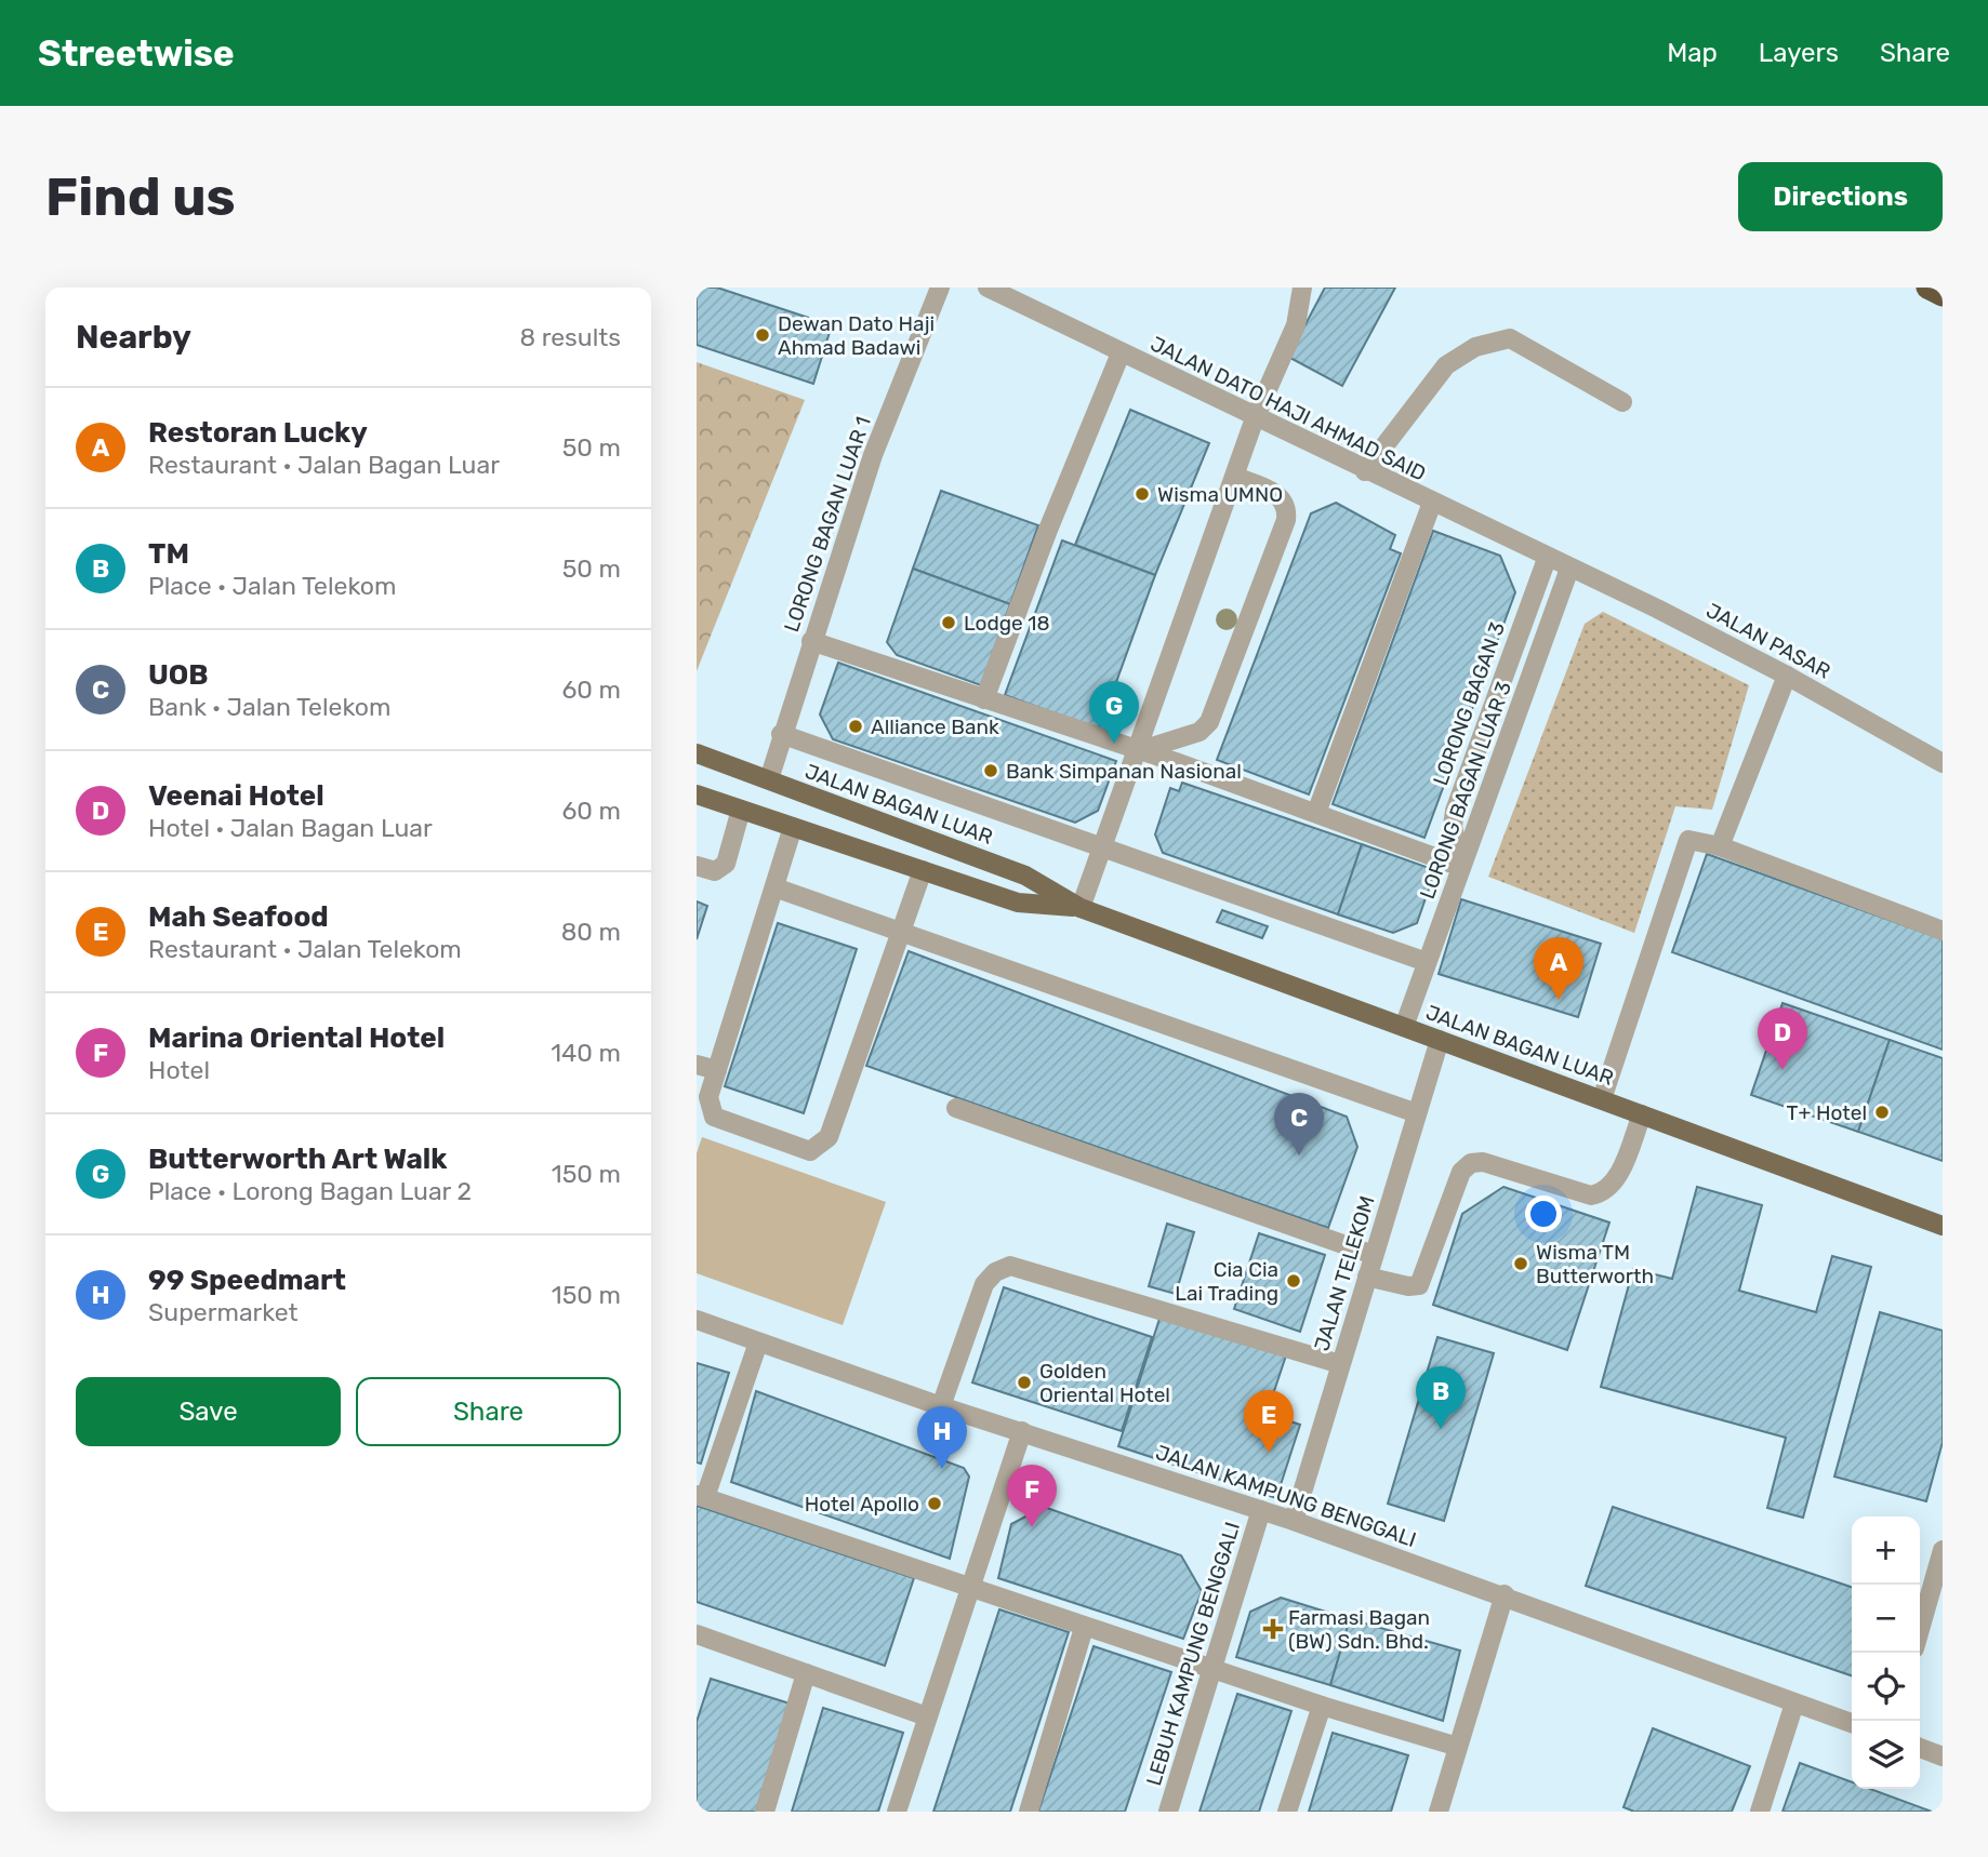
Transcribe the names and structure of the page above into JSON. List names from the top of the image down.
{
  "streets": {
    "main road": ["JALAN BAGAN LUAR"],
    "street": [
      "JALAN DATO HAJI AHMAD SAID",
      "LORONG BAGAN LUAR 1",
      "JALAN PASAR",
      "LORONG BAGAN 3",
      "LORONG BAGAN LUAR 3",
      "JALAN TELEKOM",
      "JALAN KAMPUNG BENGGALI",
      "LEBUH KAMPUNG BENGGALI"
    ]
  },
  "crossings": [
    ["JALAN DATO HAJI AHMAD SAID", "JALAN PASAR"],
    ["JALAN DATO HAJI AHMAD SAID", "LORONG BAGAN 3"],
    ["JALAN DATO HAJI AHMAD SAID", "LORONG BAGAN LUAR 3"],
    ["LORONG BAGAN LUAR 1", "JALAN BAGAN LUAR"],
    ["JALAN PASAR", "LORONG BAGAN LUAR 3"],
    ["LORONG BAGAN 3", "LORONG BAGAN LUAR 3"],
    ["LORONG BAGAN LUAR 3", "JALAN BAGAN LUAR"],
    ["JALAN BAGAN LUAR", "JALAN TELEKOM"],
    ["JALAN TELEKOM", "JALAN KAMPUNG BENGGALI"],
    ["JALAN KAMPUNG BENGGALI", "LEBUH KAMPUNG BENGGALI"]
  ],
  "places": {
    "other": [
      "Dewan Dato Haji Ahmad Badawi",
      "Wisma UMNO",
      "Lodge 18",
      "Alliance Bank",
      "Bank Simpanan Nasional",
      "T+ Hotel",
      "Wisma TM Butterworth",
      "Cia Cia Lai Trading",
      "Golden Oriental Hotel",
      "Hotel Apollo"
    ],
    "health": ["Farmasi Bagan (BW) Sdn. Bhd."]
  },
  "page": {
    "header": "Streetwise",
    "nav": ["Map", "Layers", "Share"],
    "buttons": [
      "Directions",
      ["Save", "Share"]
    ],
    "title": "Find us",
    "heading": ["Nearby", "8 results"],
    "list": [
      {
        "mark": "A",
        "name": "Restoran Lucky",
        "note": "Restaurant · Jalan Bagan Luar",
        "value": "50 m"
      },
      {
        "mark": "B",
        "name": "TM",
        "note": "Place · Jalan Telekom",
        "value": "50 m"
      },
      {
        "mark": "C",
        "name": "UOB",
        "note": "Bank · Jalan Telekom",
        "value": "60 m"
      },
      {
        "mark": "D",
        "name": "Veenai Hotel",
        "note": "Hotel · Jalan Bagan Luar",
        "value": "60 m"
      },
      {
        "mark": "E",
        "name": "Mah Seafood",
        "note": "Restaurant · Jalan Telekom",
        "value": "80 m"
      },
      {
        "mark": "F",
        "name": "Marina Oriental Hotel",
        "note": "Hotel",
        "value": "140 m"
      },
      {
        "mark": "G",
        "name": "Butterworth Art Walk",
        "note": "Place · Lorong Bagan Luar 2",
        "value": "150 m"
      },
      {
        "mark": "H",
        "name": "99 Speedmart",
        "note": "Supermarket",
        "value": "150 m"
      }
    ],
    "pins": [
      "G",
      "A",
      "D",
      "C",
      "B",
      "E",
      "H",
      "F"
    ],
    "map_buttons": ["+", "−"]
  }
}
